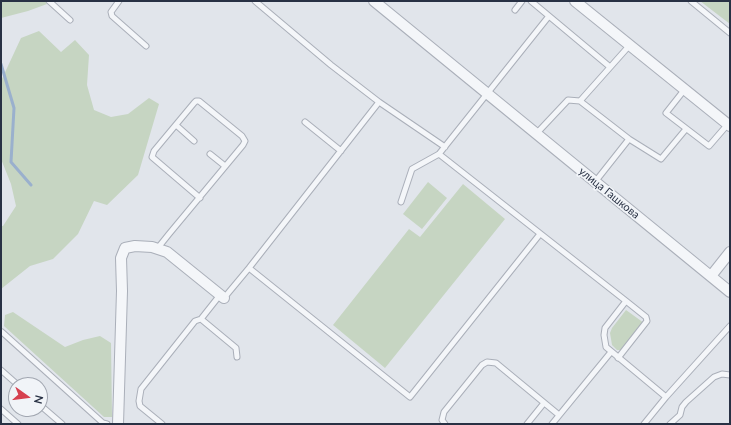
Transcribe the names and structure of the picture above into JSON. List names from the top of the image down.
{
  "streets": {
    "street": ["улица Гашкова"]
  },
  "north": "right"
}
